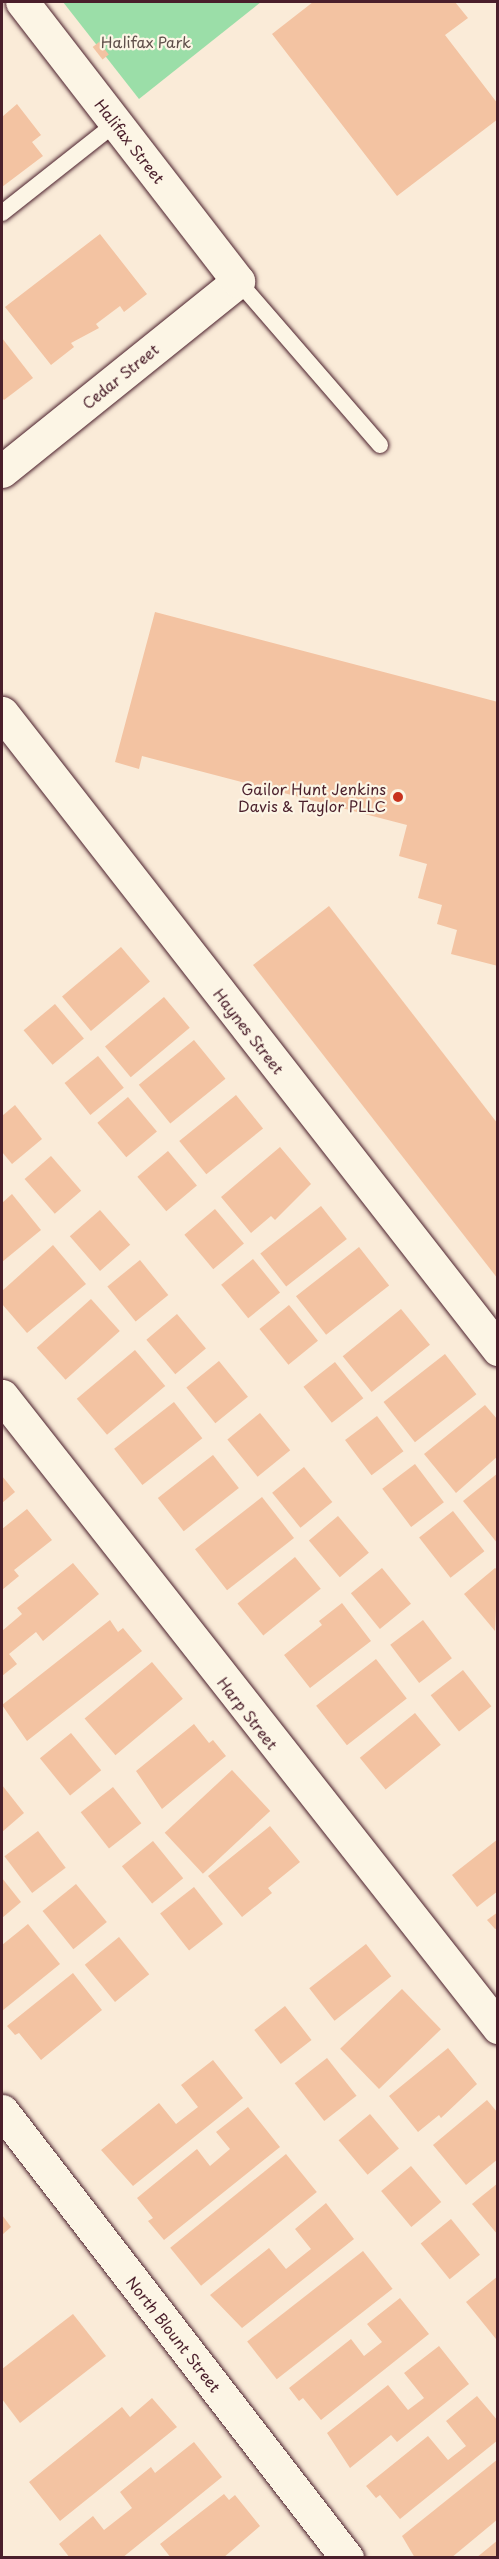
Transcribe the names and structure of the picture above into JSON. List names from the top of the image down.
{
  "streets": {
    "street": [
      "Halifax Street",
      "Cedar Street",
      "Haynes Street",
      "Harp Street",
      "North Blount Street"
    ]
  },
  "crossings": [
    ["Halifax Street", "Cedar Street"]
  ],
  "parks": ["Halifax Park"],
  "places": ["Gailor Hunt Jenkins Davis & Taylor PLLC"]
}
